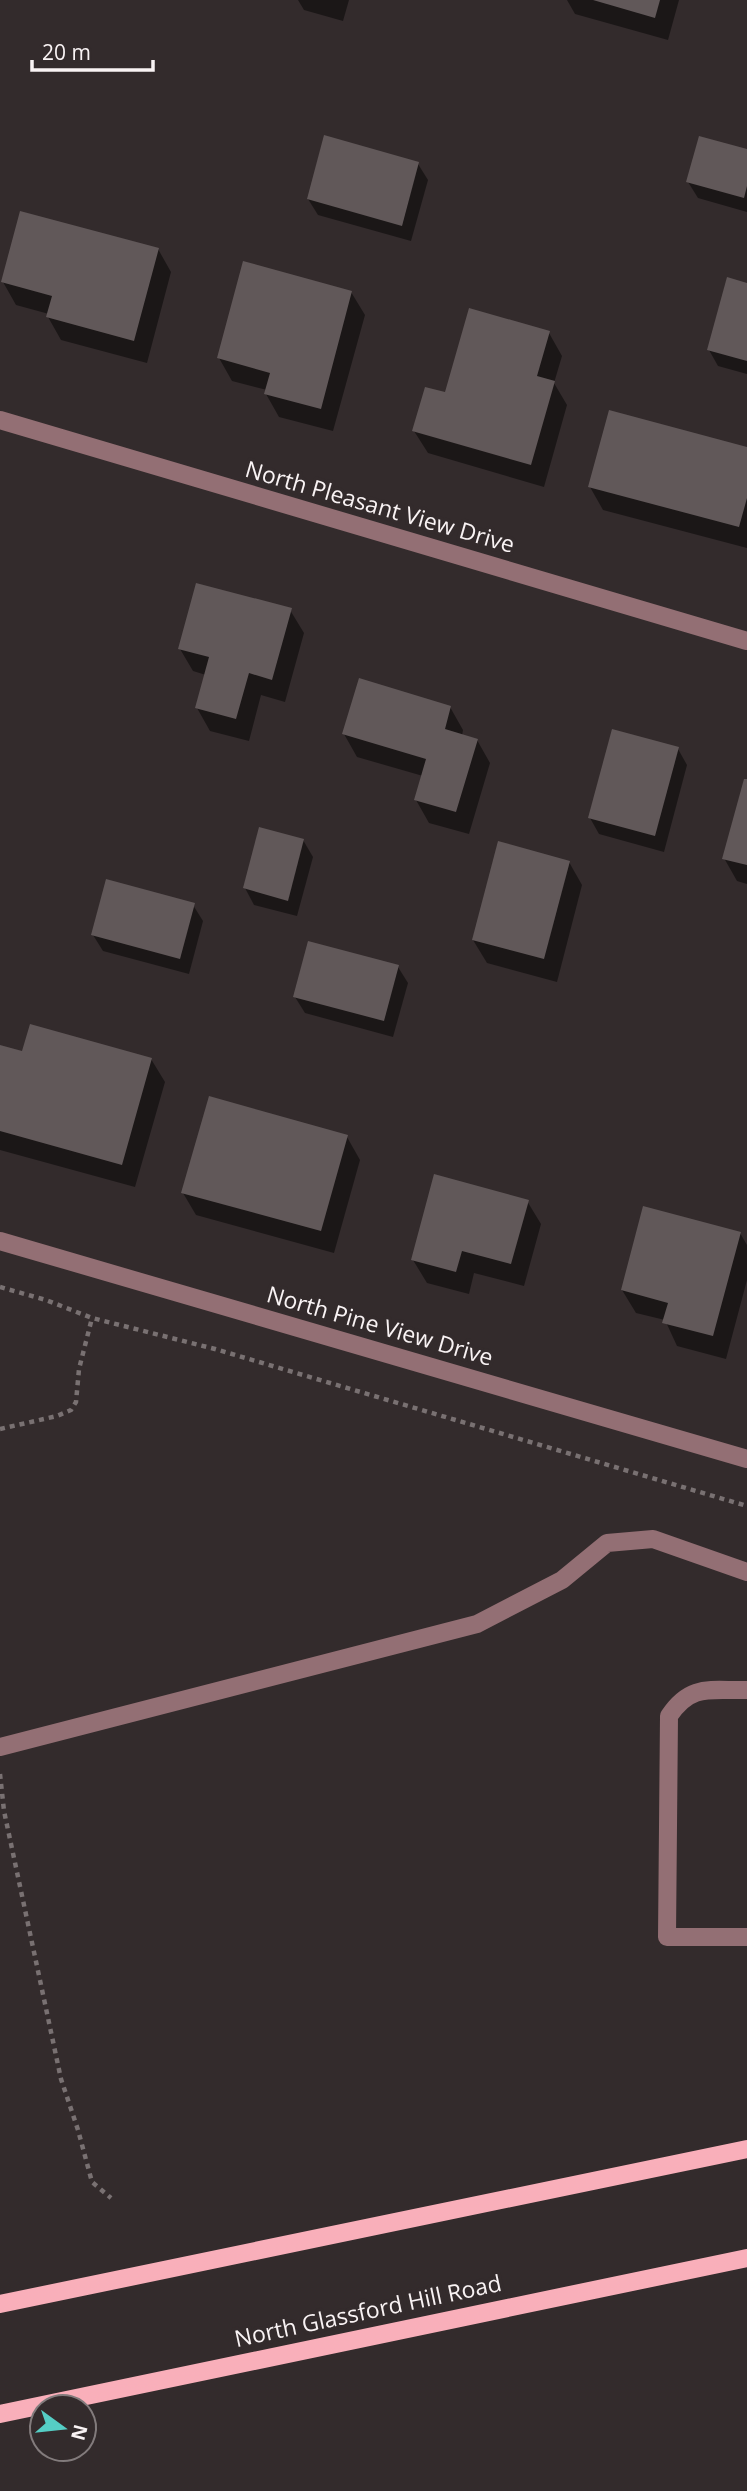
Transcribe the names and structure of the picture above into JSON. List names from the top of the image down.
{
  "streets": {
    "main road": ["North Glassford Hill Road"],
    "street": ["North Pleasant View Drive", "North Pine View Drive"]
  },
  "scale_bar": "20 m",
  "north": "right"
}
